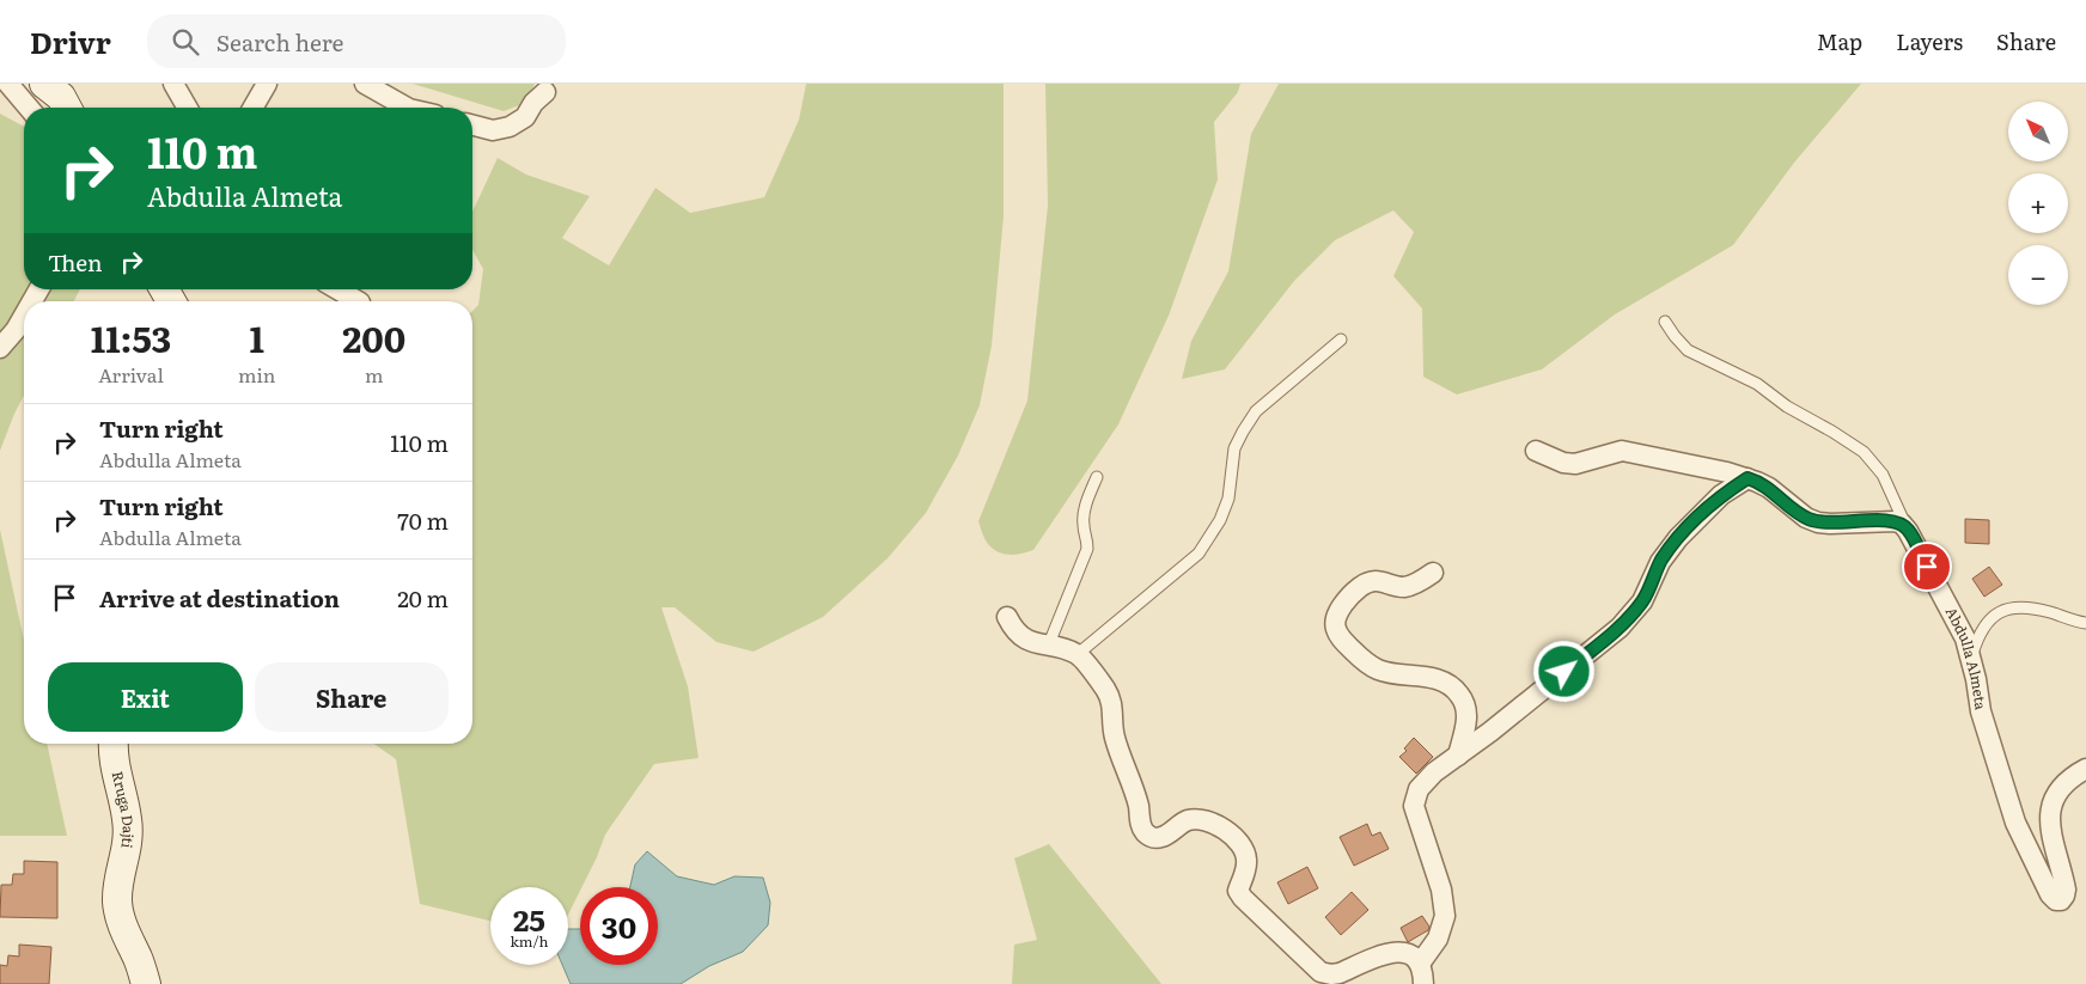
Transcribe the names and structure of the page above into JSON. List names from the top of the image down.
{
  "streets": {
    "main road": ["Rruga Dajti"],
    "street": ["Abdulla Almeta"]
  },
  "north": "top left",
  "page": {
    "header": "Drivr",
    "search": "Search here",
    "nav": ["Map", "Layers", "Share"],
    "map_buttons": ["+", "−"],
    "turn": ["110 m", "Abdulla Almeta"],
    "then": "Then",
    "eta": [
      "11:53",
      "Arrival",
      "1",
      "min",
      "200",
      "m"
    ],
    "list": [
      {
        "name": "Turn right",
        "note": "Abdulla Almeta",
        "value": "110 m"
      },
      {
        "name": "Turn right",
        "note": "Abdulla Almeta",
        "value": "70 m"
      },
      {
        "name": "Arrive at destination",
        "value": "20 m"
      }
    ],
    "buttons": ["Exit", "Share"],
    "speed": "25 km/h",
    "limit": "30"
  }
}
